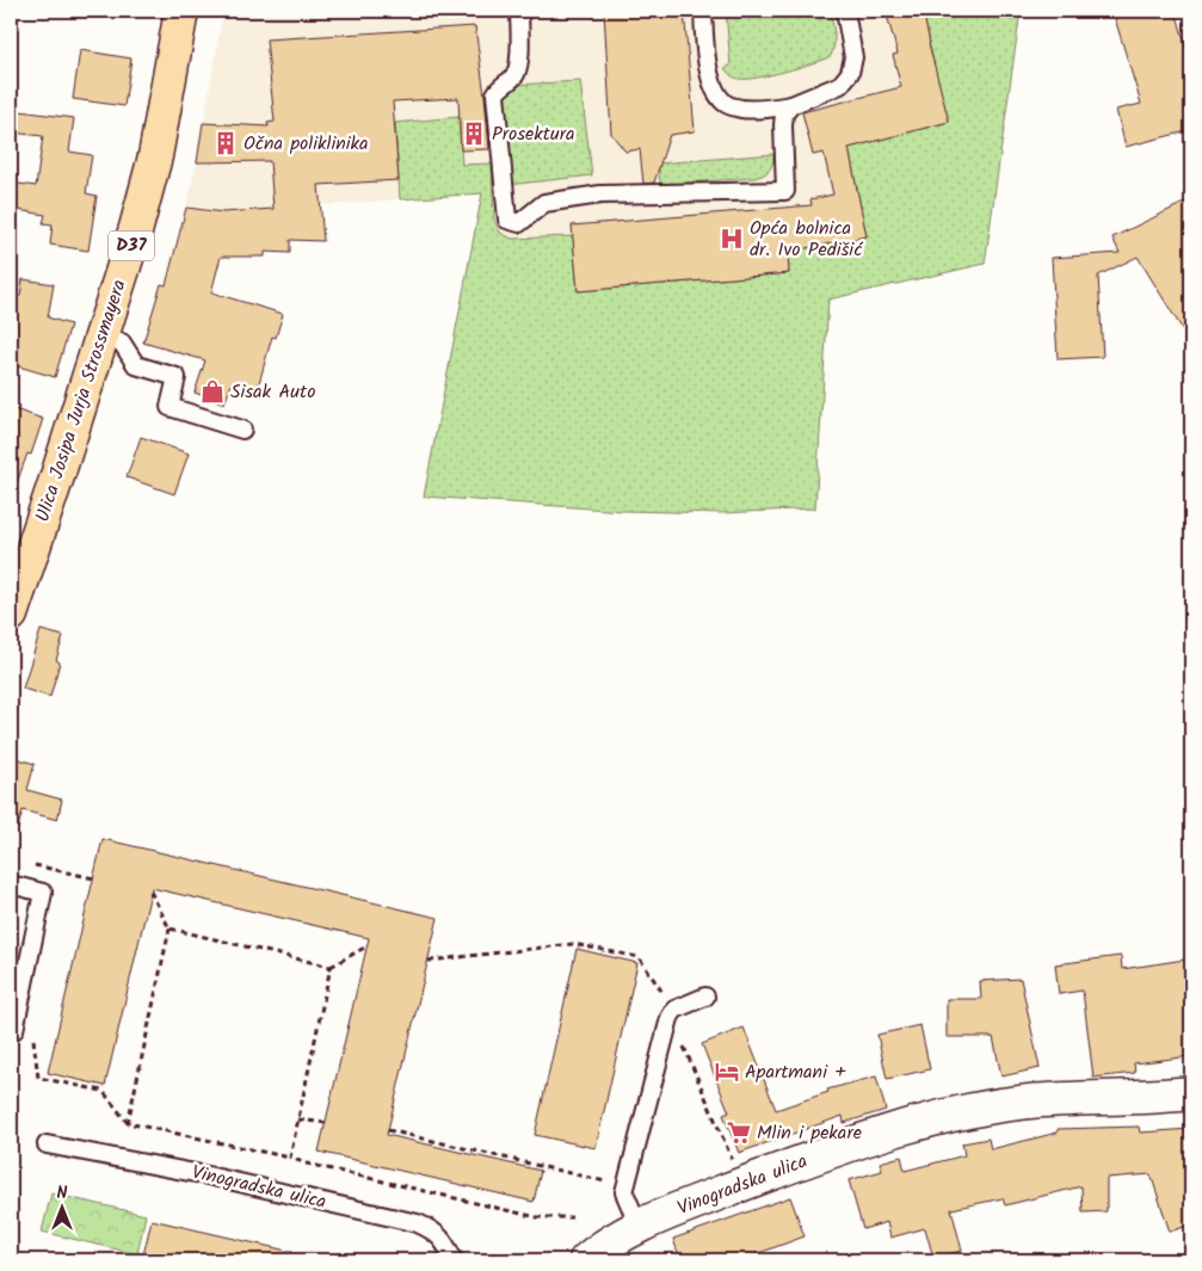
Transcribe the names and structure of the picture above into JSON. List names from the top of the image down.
{
  "streets": {
    "main road": ["D37", "Ulica Josipa Jurja Strossmayera"],
    "street": ["Vinogradska ulica"]
  },
  "places": {
    "building": ["Prosektura", "Očna poliklinika"],
    "hospital": ["Opća bolnica dr. Ivo Pedišić"],
    "shop": ["Sisak Auto"],
    "hotel": ["Apartmani +"],
    "supermarket": ["Mlin i pekare"]
  },
  "north": "top"
}
